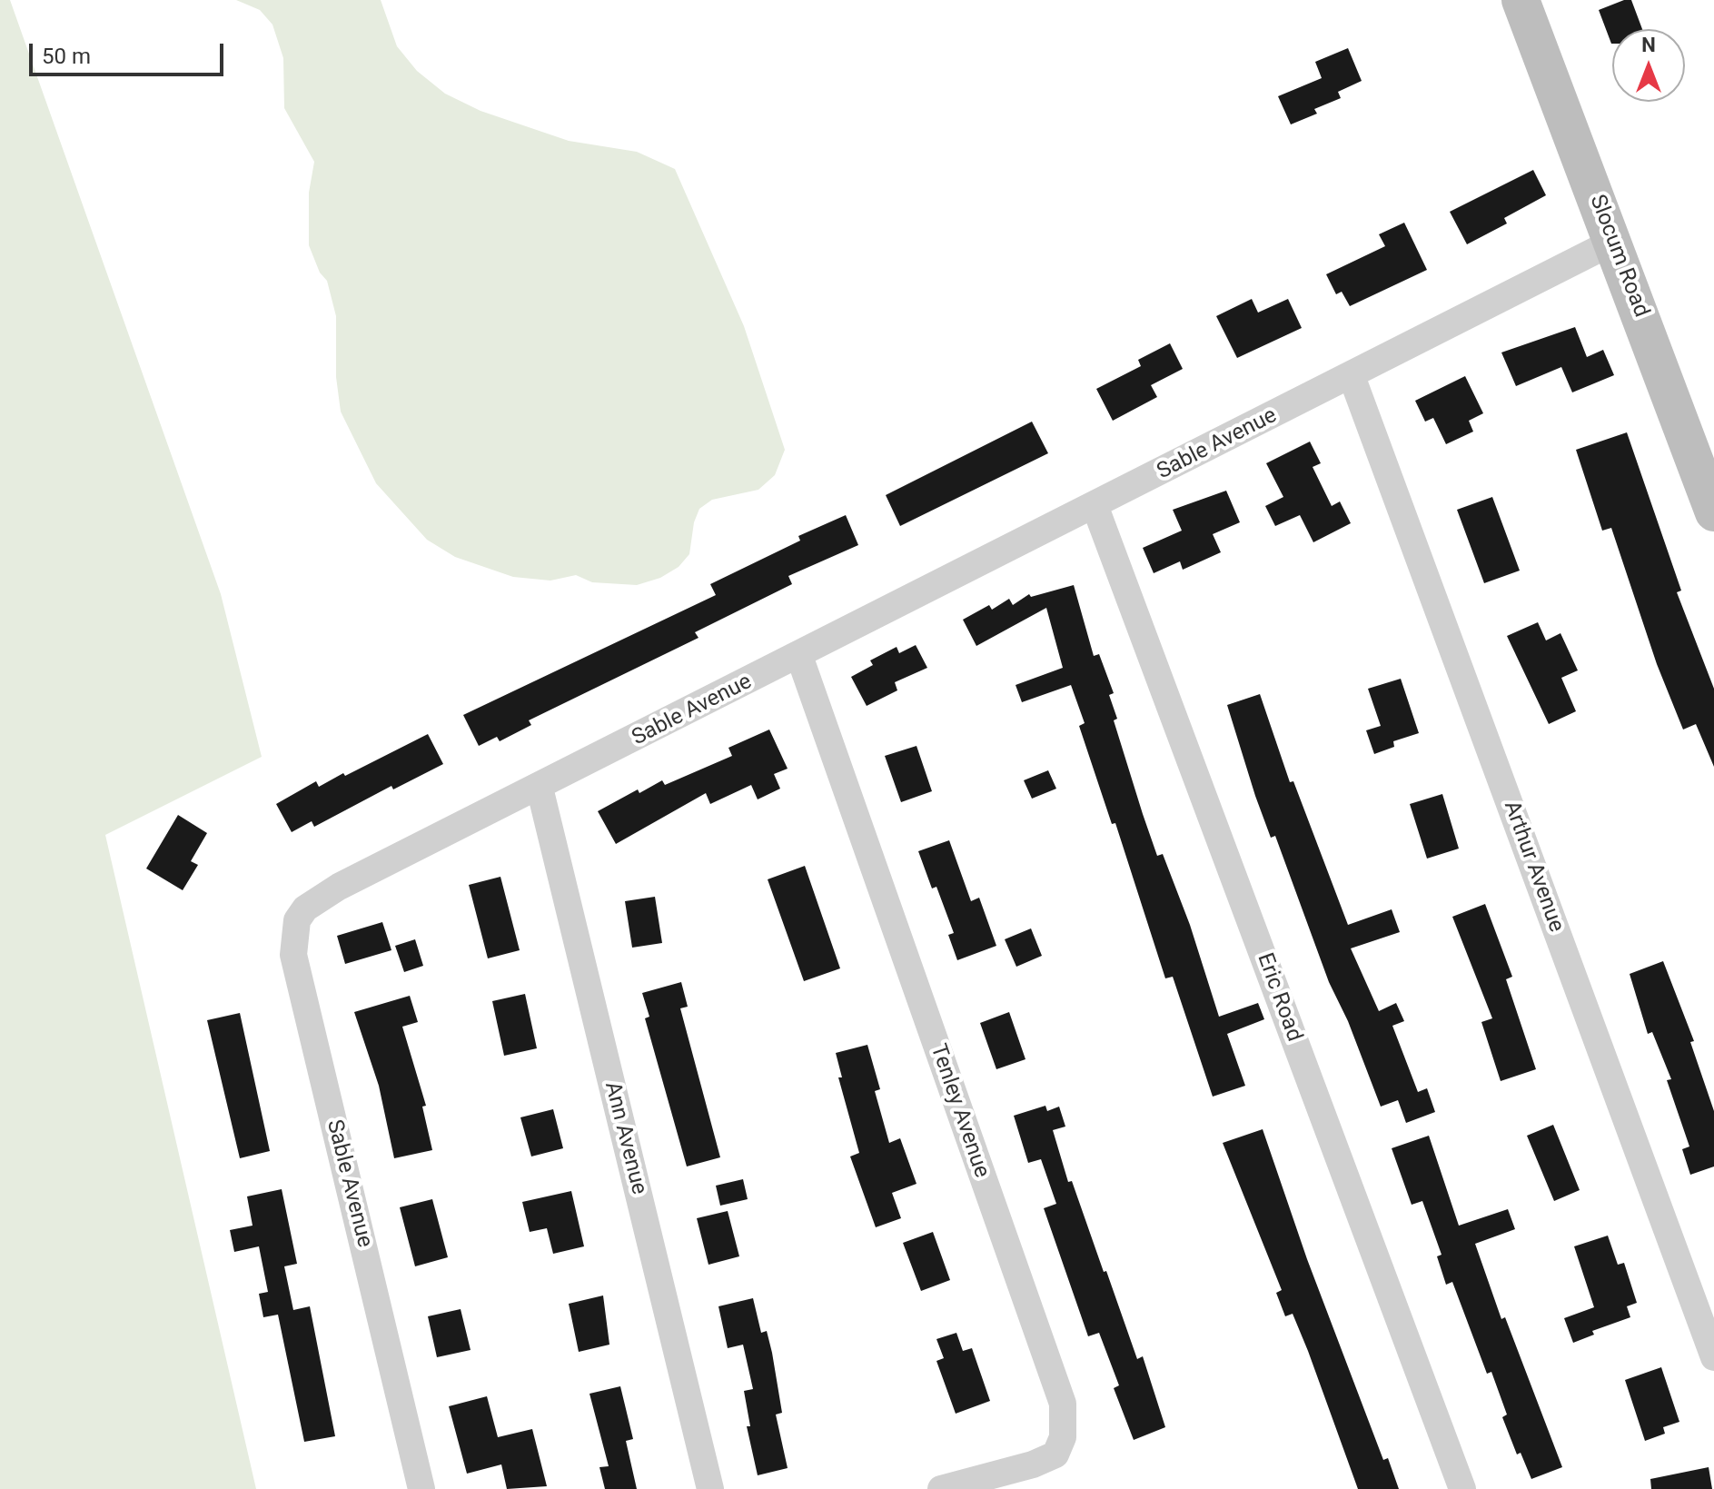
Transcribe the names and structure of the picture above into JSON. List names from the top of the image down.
{
  "streets": {
    "main road": ["Slocum Road"],
    "street": [
      "Sable Avenue",
      "Arthur Avenue",
      "Eric Road",
      "Tenley Avenue",
      "Ann Avenue"
    ]
  },
  "crossings": [
    ["Slocum Road", "Sable Avenue"],
    ["Sable Avenue", "Arthur Avenue"],
    ["Sable Avenue", "Eric Road"],
    ["Sable Avenue", "Tenley Avenue"],
    ["Sable Avenue", "Ann Avenue"]
  ],
  "scale_bar": "50 m",
  "north": "top"
}
